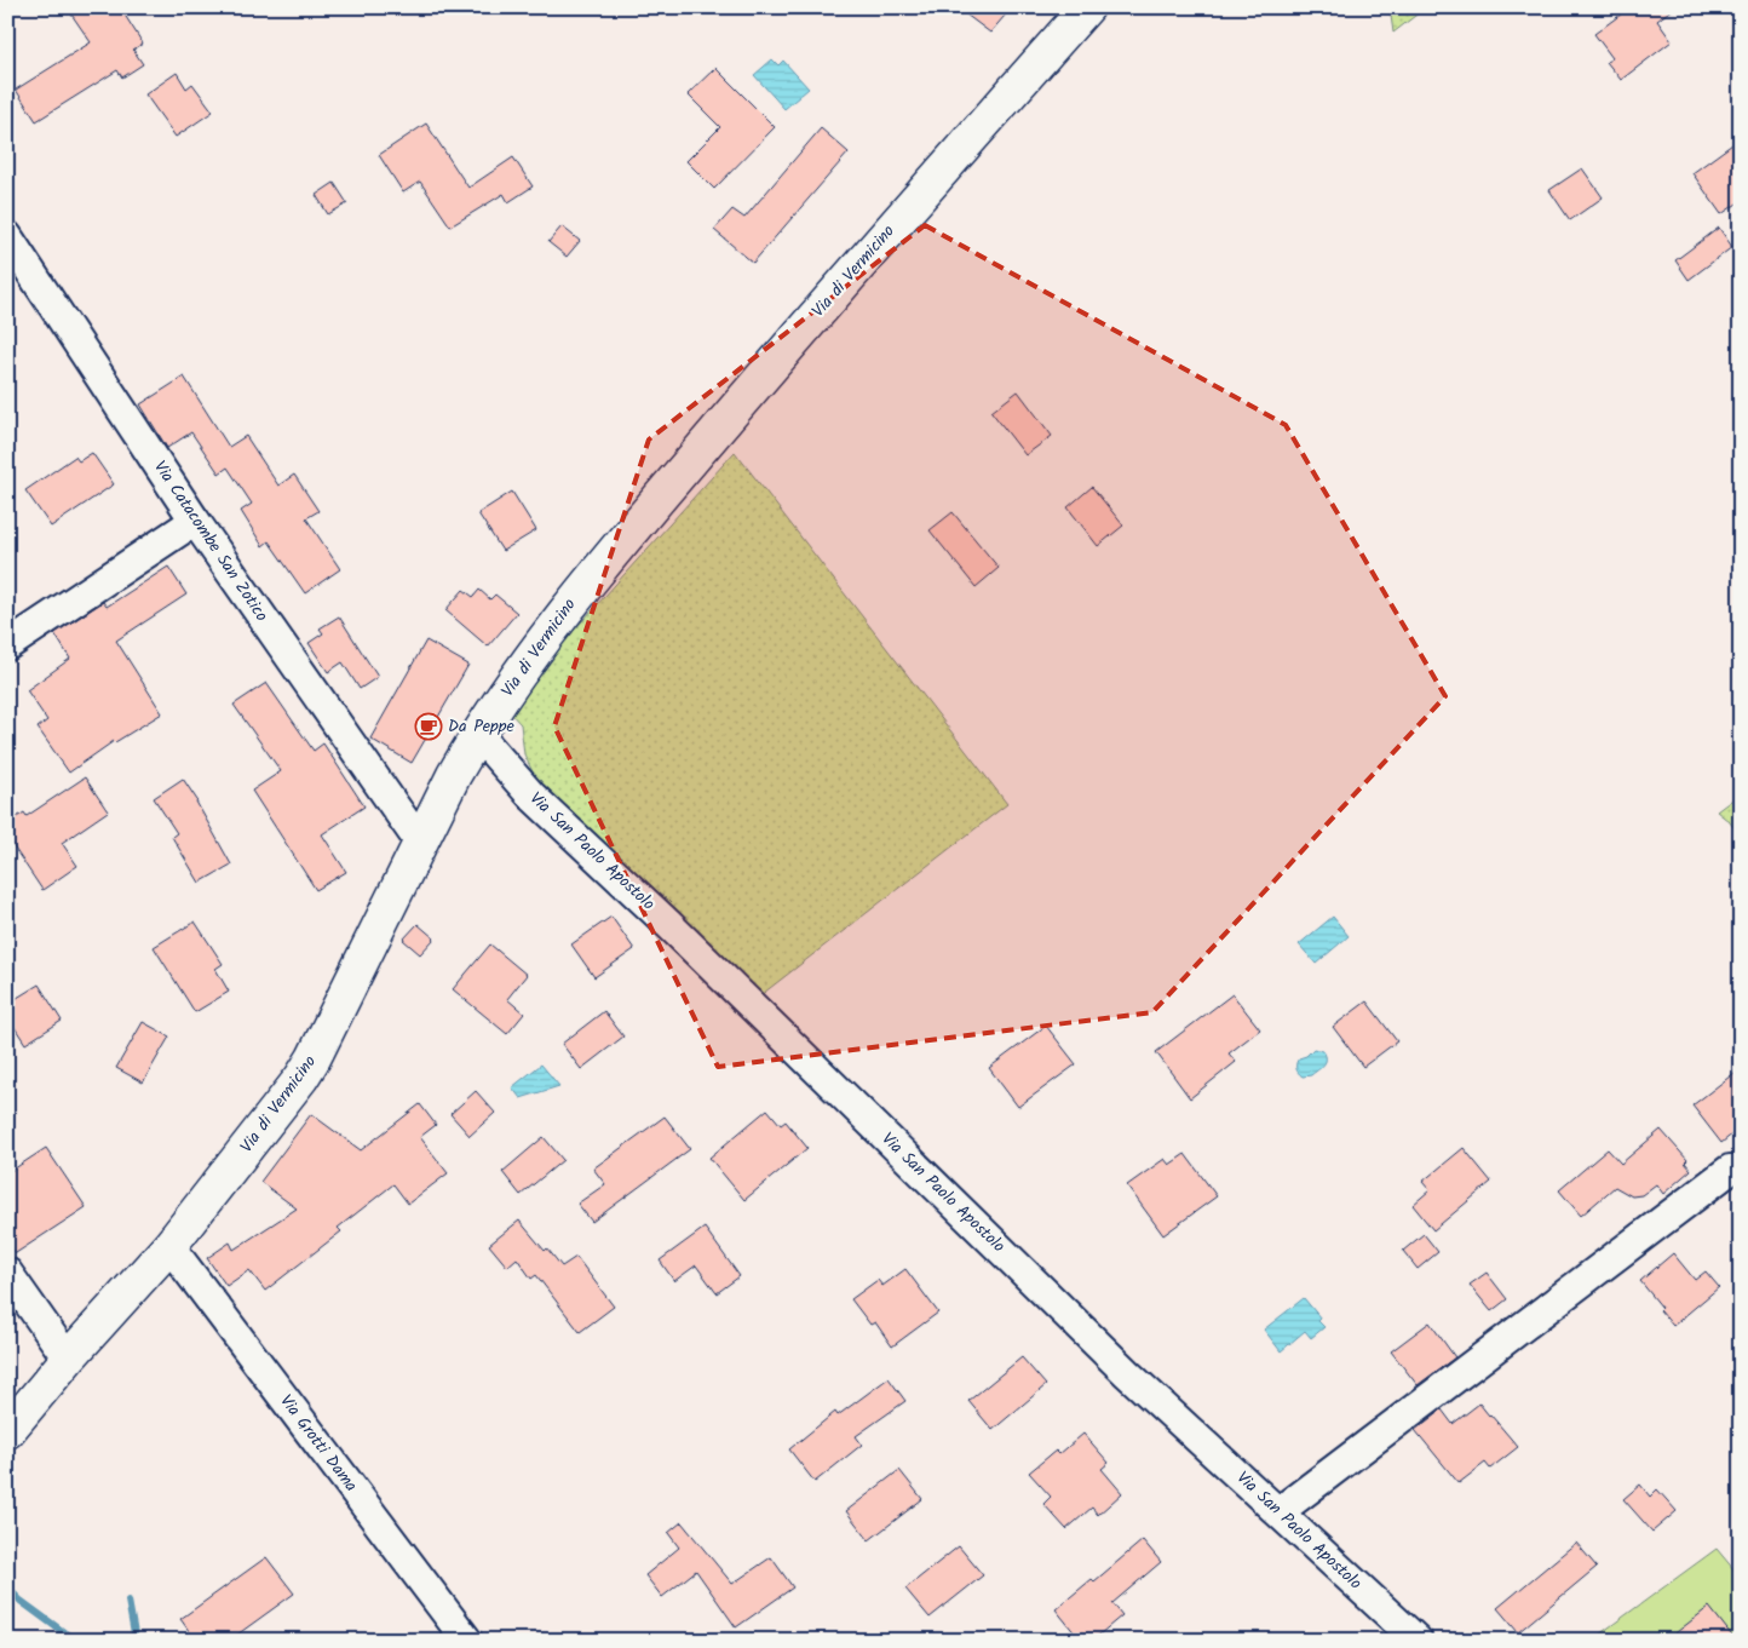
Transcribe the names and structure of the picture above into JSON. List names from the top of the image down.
{
  "streets": {
    "main road": ["Via di Vermicino"],
    "street": ["Via Catacombe San Zotico", "Via San Paolo Apostolo", "Via Grotti Dama"]
  },
  "crossings": [
    ["Via di Vermicino", "Via Catacombe San Zotico"],
    ["Via di Vermicino", "Via San Paolo Apostolo"],
    ["Via di Vermicino", "Via Grotti Dama"]
  ],
  "places": {
    "cafe": ["Da Peppe"]
  }
}
